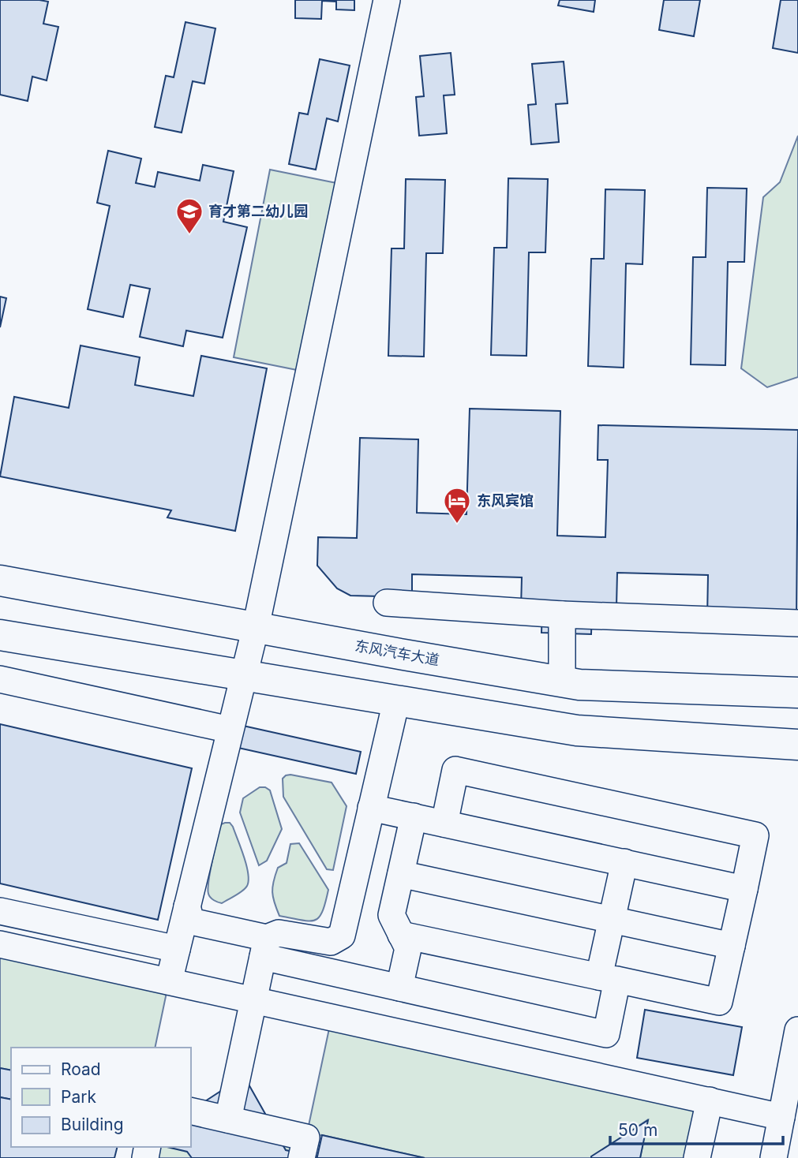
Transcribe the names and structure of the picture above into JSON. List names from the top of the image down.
{
  "streets": {
    "main road": ["东风汽车大道"]
  },
  "places": {
    "school or university": ["育才第二幼儿园"],
    "hotel": ["东风宾馆"]
  },
  "legend": ["Road", "Park", "Building"],
  "scale_bar": "50 m"
}
